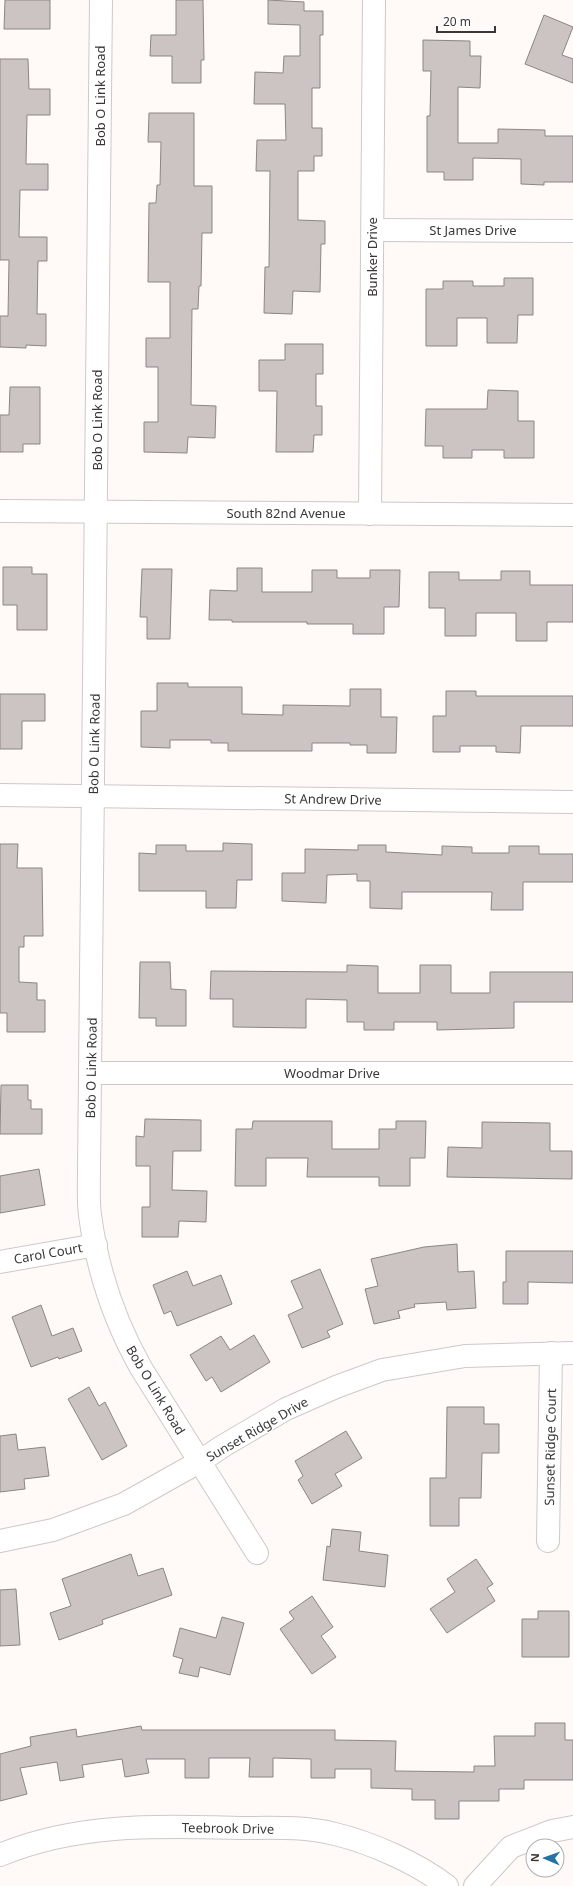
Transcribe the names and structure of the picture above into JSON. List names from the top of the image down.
{
  "streets": {
    "street": [
      "Bob O Link Road",
      "St James Drive",
      "Bunker Drive",
      "South 82nd Avenue",
      "St Andrew Drive",
      "Woodmar Drive",
      "Carol Court",
      "Sunset Ridge Drive",
      "Sunset Ridge Court",
      "Teebrook Drive"
    ]
  },
  "crossings": [
    ["Bob O Link Road", "South 82nd Avenue"],
    ["Bob O Link Road", "St Andrew Drive"],
    ["Bob O Link Road", "Woodmar Drive"],
    ["Bob O Link Road", "Carol Court"],
    ["Bob O Link Road", "Sunset Ridge Drive"],
    ["St James Drive", "Bunker Drive"],
    ["Bunker Drive", "South 82nd Avenue"],
    ["Sunset Ridge Drive", "Sunset Ridge Court"]
  ],
  "scale_bar": "20 m",
  "north": "left"
}
